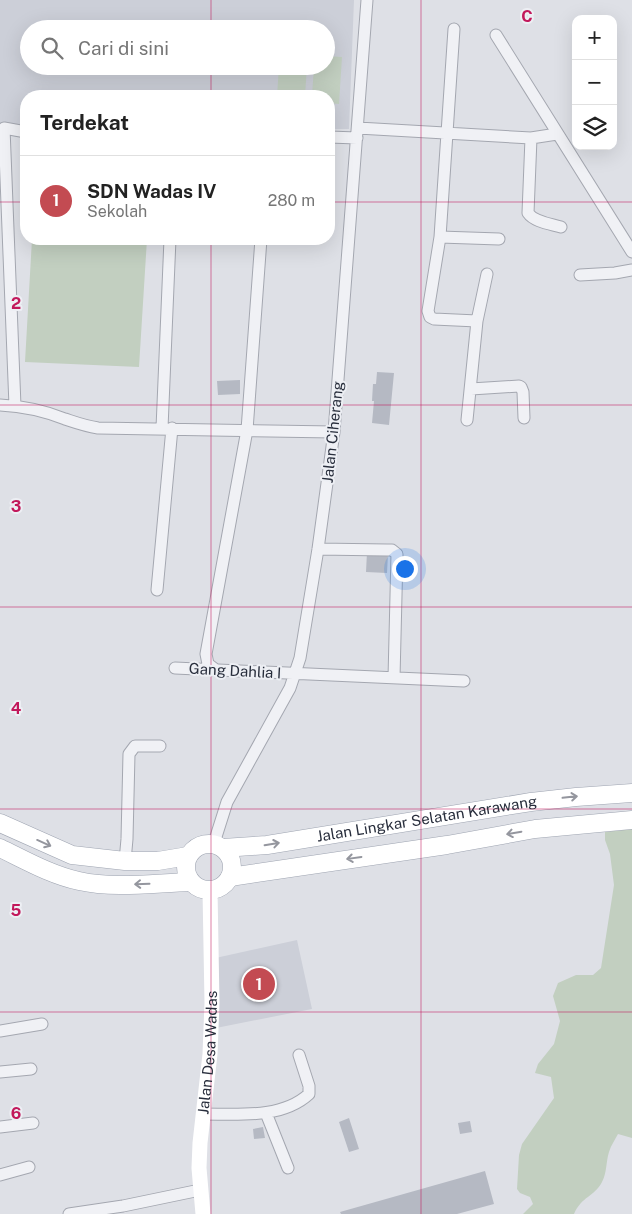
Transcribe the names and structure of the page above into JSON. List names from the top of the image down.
{
  "streets": {
    "main road": ["Jalan Lingkar Selatan Karawang", "Jalan Desa Wadas"],
    "street": ["Jalan Ciherang", "Gang Dahlia I"]
  },
  "crossings": [
    ["Jalan Ciherang", "Gang Dahlia I"],
    ["Jalan Ciherang", "Jalan Lingkar Selatan Karawang"],
    ["Jalan Ciherang", "Jalan Desa Wadas"],
    ["Jalan Lingkar Selatan Karawang", "Jalan Desa Wadas"]
  ],
  "page": {
    "map_buttons": ["+", "−"],
    "search": "Cari di sini",
    "heading": "Terdekat",
    "list": [
      {
        "mark": "1",
        "name": "SDN Wadas IV",
        "note": "Sekolah",
        "value": "280 m"
      }
    ],
    "pins": "1"
  },
  "grid": {
    "columns": ["C"],
    "rows": [
      "2",
      "3",
      "4",
      "5",
      "6"
    ]
  }
}
